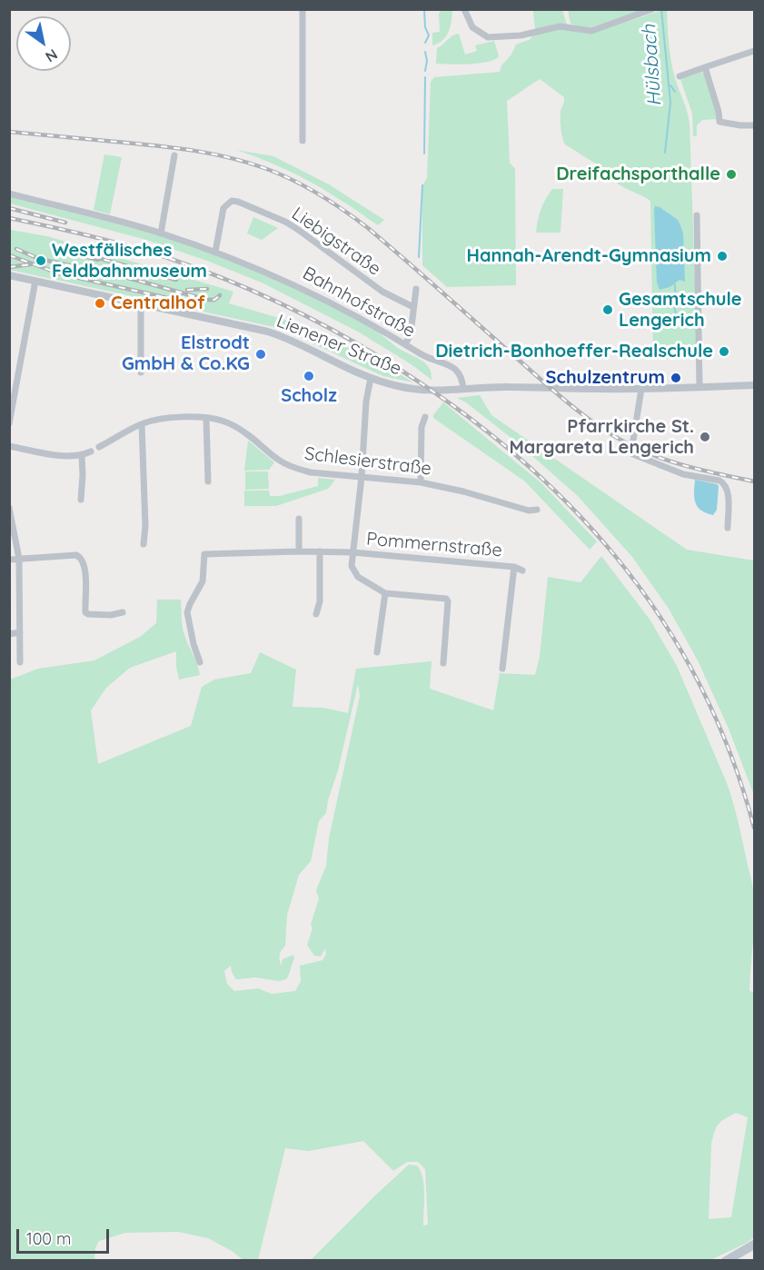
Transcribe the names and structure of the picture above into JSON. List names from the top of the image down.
{
  "streets": {
    "street": [
      "Liebigstraße",
      "Bahnhofstraße",
      "Lienener Straße",
      "Schlesierstraße",
      "Pommernstraße"
    ]
  },
  "crossings": [
    ["Liebigstraße", "Bahnhofstraße"],
    ["Bahnhofstraße", "Lienener Straße"]
  ],
  "water": ["Hülsbach"],
  "places": [
    "Dreifachsporthalle",
    "Hannah-Arendt-Gymnasium",
    "Westfälisches Feldbahnmuseum",
    "Centralhof",
    "Gesamtschule Lengerich",
    "Dietrich-Bonhoeffer-Realschule",
    "Elstrodt GmbH & Co.KG",
    "Scholz",
    "Schulzentrum",
    "Pfarrkirche St. Margareta Lengerich"
  ],
  "scale_bar": "100 m",
  "north": "bottom right"
}
